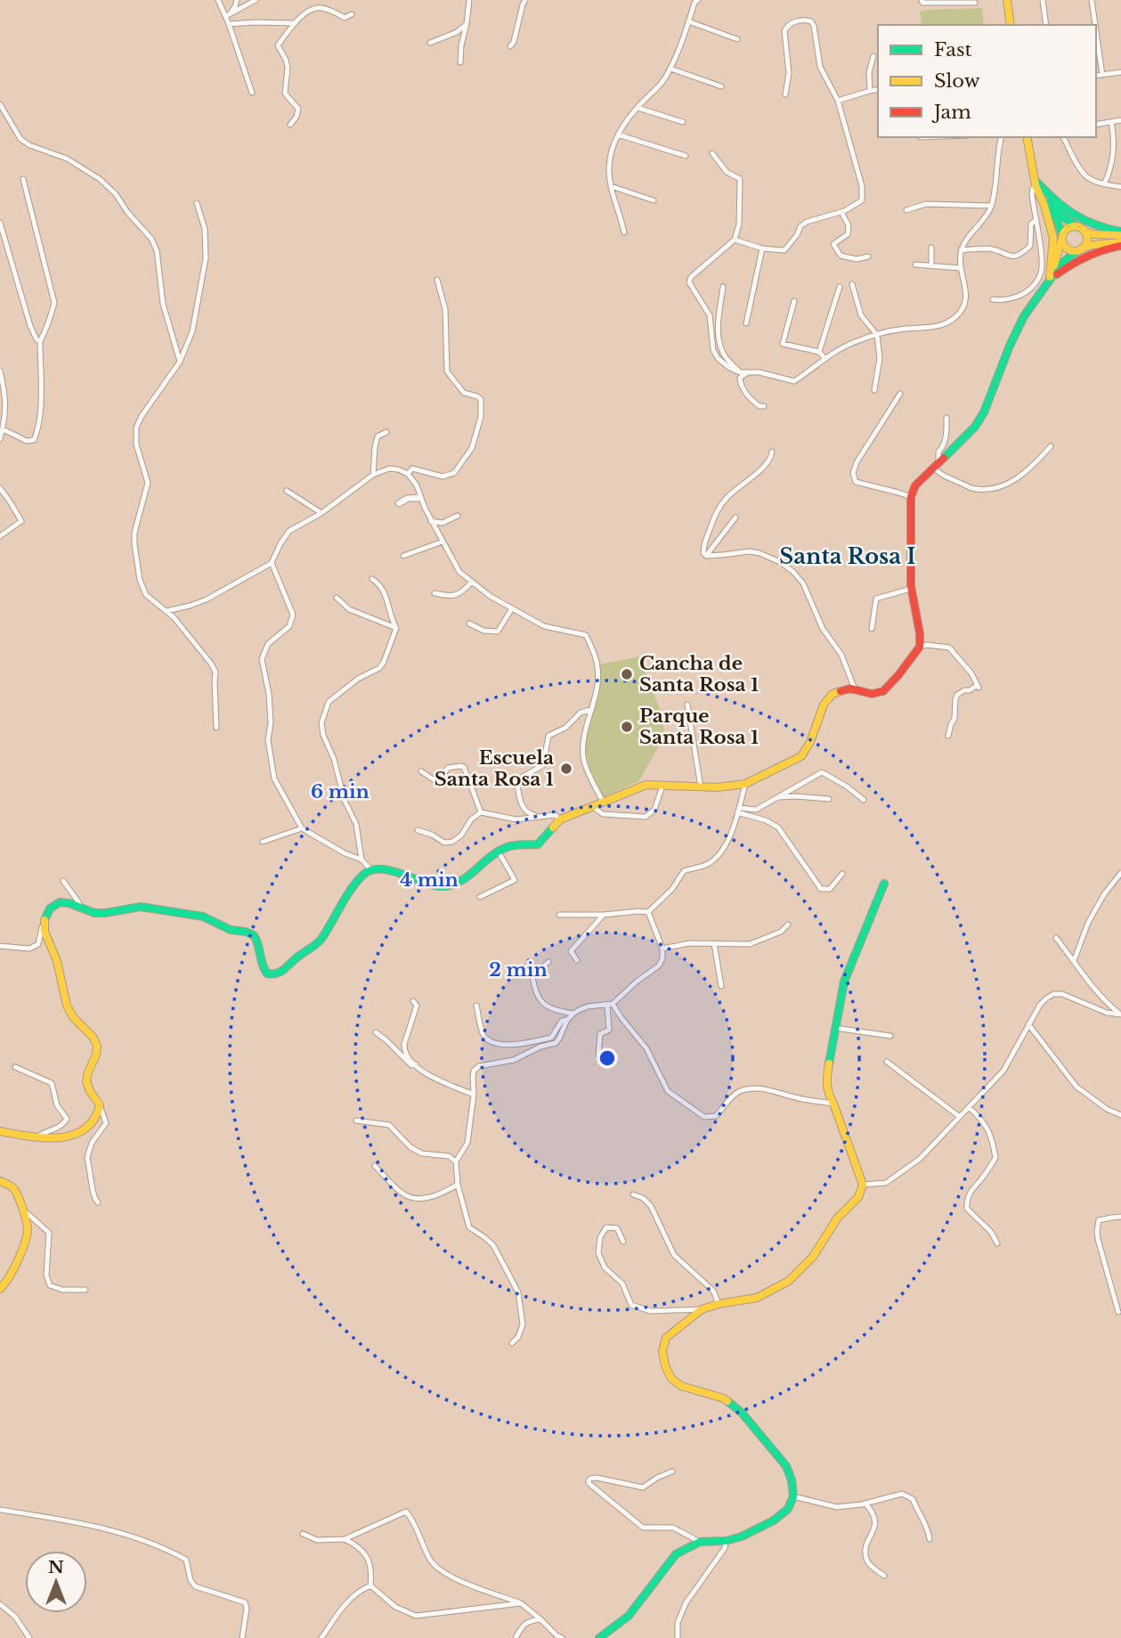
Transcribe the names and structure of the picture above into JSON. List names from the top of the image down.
{
  "districts": ["Santa Rosa I"],
  "places": ["Cancha de Santa Rosa 1", "Parque Santa Rosa 1", "Escuela Santa Rosa 1"],
  "legend": ["Fast", "Slow", "Jam"],
  "north": "top",
  "rings": ["6 min", "4 min", "2 min"]
}
